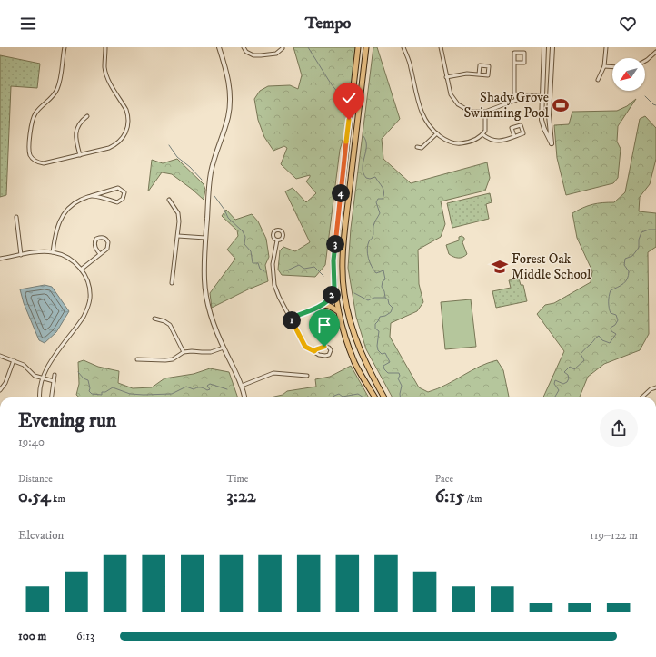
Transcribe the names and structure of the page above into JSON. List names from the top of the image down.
{
  "places": {
    "sports": ["Shady Grove Swimming Pool"],
    "school or university": ["Forest Oak Middle School"]
  },
  "north": "bottom left",
  "page": {
    "header": "Tempo",
    "pins": [
      "4",
      "3",
      "2",
      "1"
    ],
    "heading": ["Evening run", "19:40"],
    "stats": [
      ["Distance", "0.54 km"],
      ["Time", "3:22"],
      ["Pace", "6:15 /km"]
    ],
    "chart": ["Elevation", "119–122 m"],
    "list": [
      {
        "name": "100 m",
        "note": "6:13"
      }
    ]
  }
}
